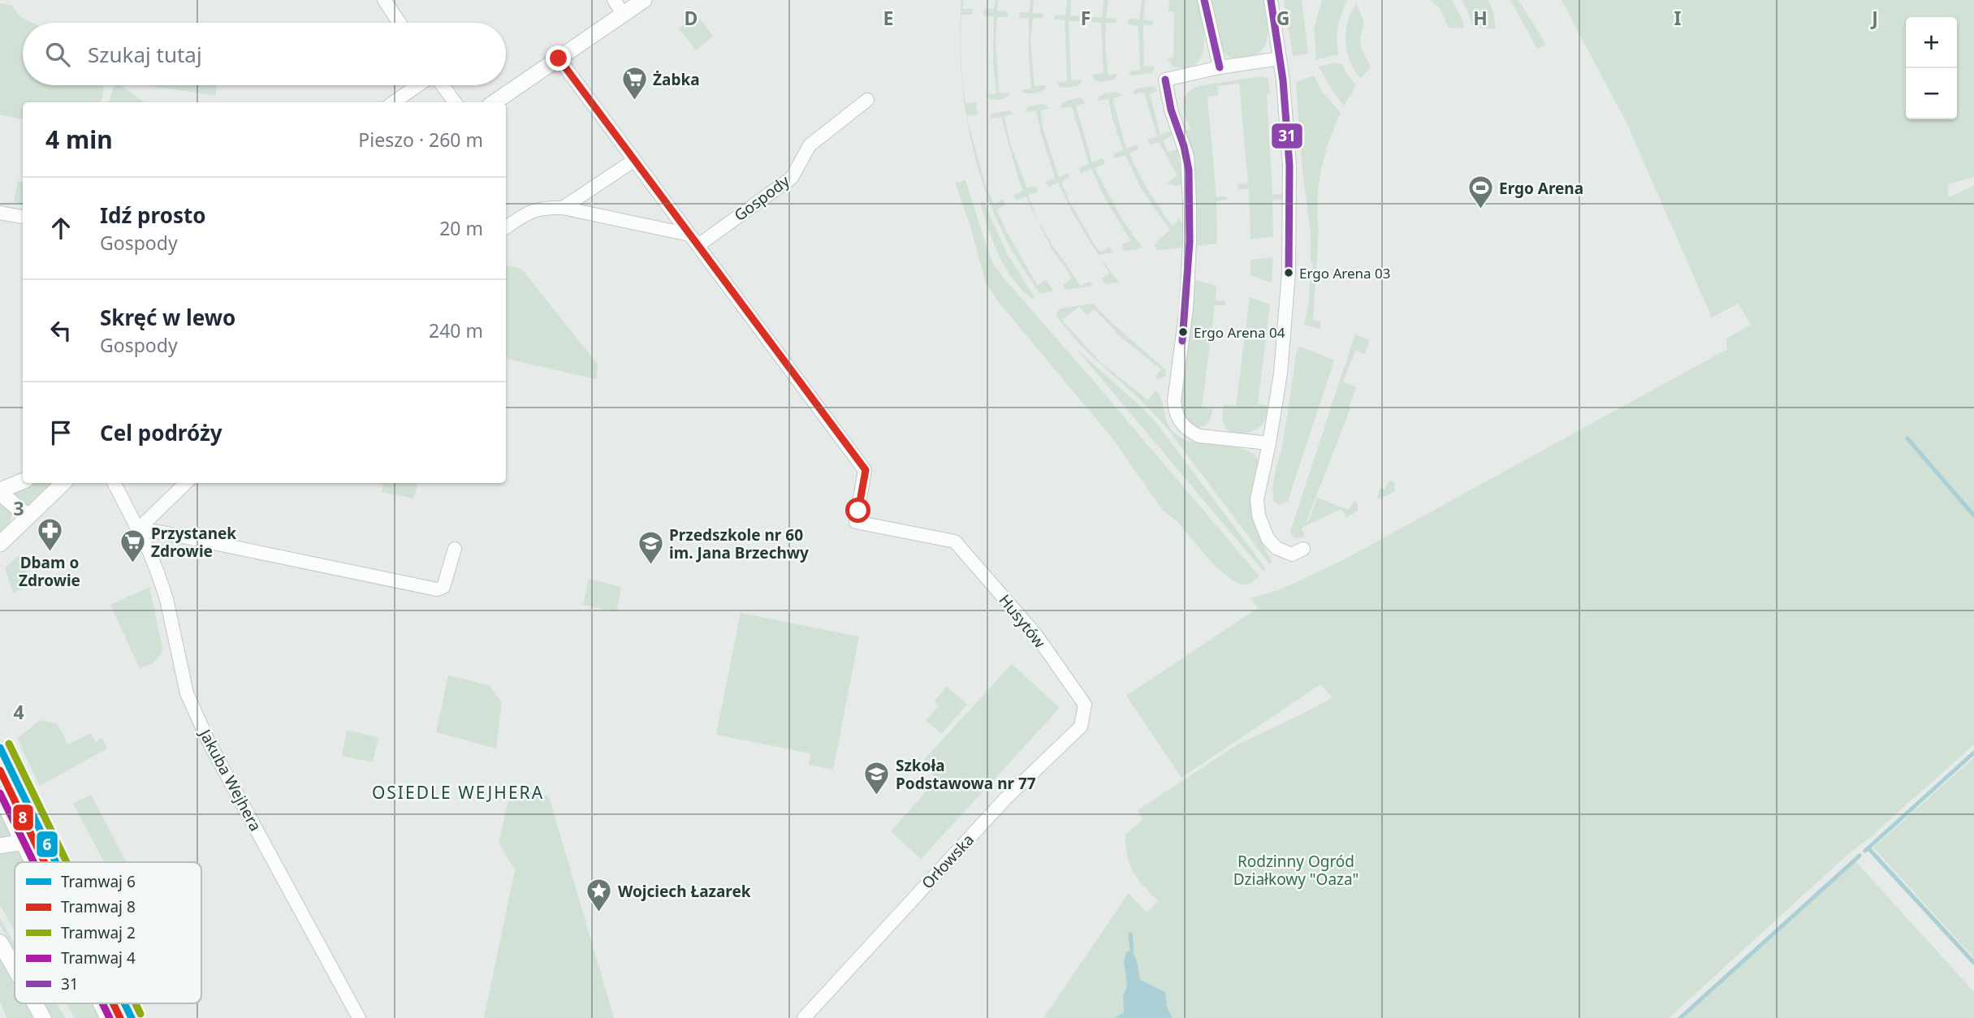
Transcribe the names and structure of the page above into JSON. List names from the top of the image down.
{
  "streets": {
    "street": [
      "Gospody",
      "Husytów",
      "Jakuba Wejhera",
      "Orłowska"
    ]
  },
  "crossings": [
    ["Gospody", "Husytów"],
    ["Husytów", "Orłowska"]
  ],
  "districts": ["OSIEDLE WEJHERA"],
  "parks": ["Rodzinny Ogród Działkowy \"Oaza\""],
  "places": {
    "supermarket": ["Żabka", "Przystanek Zdrowie"],
    "sports": ["Ergo Arena"],
    "other": ["Ergo Arena 03", "Ergo Arena 04"],
    "pharmacy": ["Dbam o Zdrowie"],
    "school or university": ["Przedszkole nr 60 im. Jana Brzechwy", "Szkoła Podstawowa nr 77"],
    "place": ["Wojciech Łazarek"]
  },
  "lines": [
    "transit line 31",
    "tram line 2",
    "tram line 6",
    "tram line 8",
    "tram line 4"
  ],
  "legend": [
    "Tramwaj 6",
    "Tramwaj 8",
    "Tramwaj 2",
    "Tramwaj 4",
    "31"
  ],
  "page": {
    "map_buttons": ["+", "−"],
    "search": "Szukaj tutaj",
    "heading": ["4 min", "Pieszo · 260 m"],
    "list": [
      ["Idź prosto", "Gospody", "20 m"],
      ["Skręć w lewo", "Gospody", "240 m"],
      "Cel podróży"
    ]
  },
  "grid": {
    "columns": [
      "D",
      "E",
      "F",
      "G",
      "H",
      "I",
      "J"
    ],
    "rows": ["3", "4"]
  }
}
